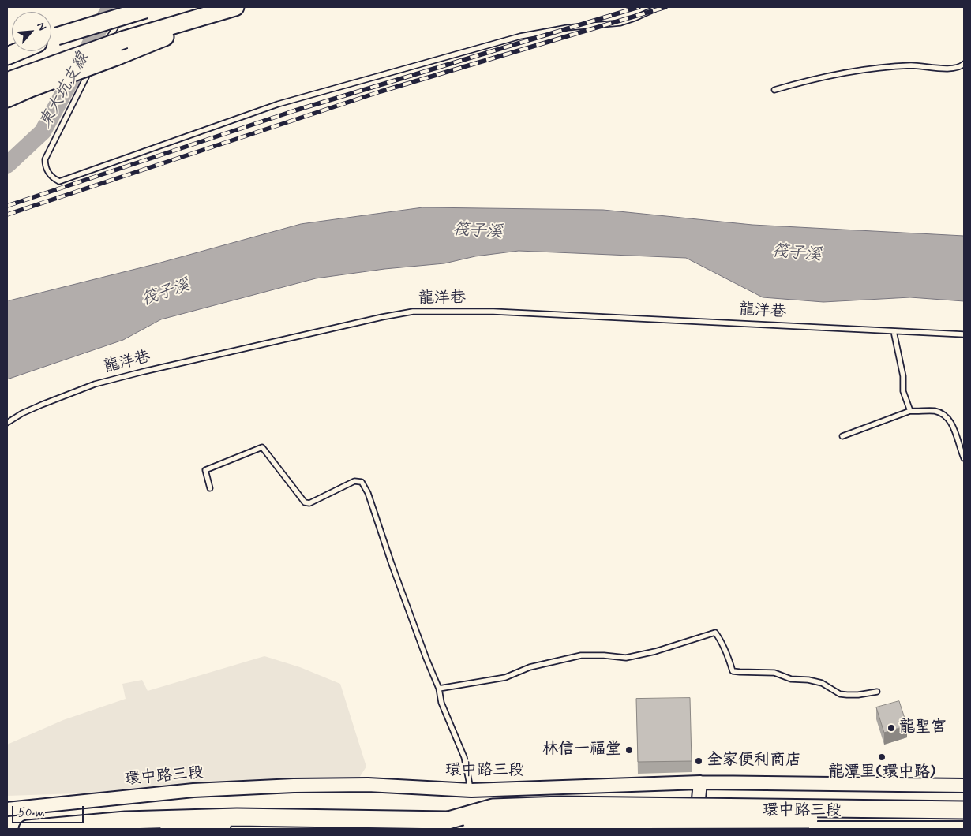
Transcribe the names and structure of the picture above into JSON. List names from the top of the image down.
{
  "streets": {
    "street": ["環中路三段"],
    "lane": ["龍洋巷"]
  },
  "water": ["東大坑支線", "筏子溪"],
  "places": [
    "龍聖宮",
    "林信一福堂",
    "龍潭里(環中路)",
    "全家便利商店"
  ],
  "scale_bar": "50 m",
  "north": "top right"
}
